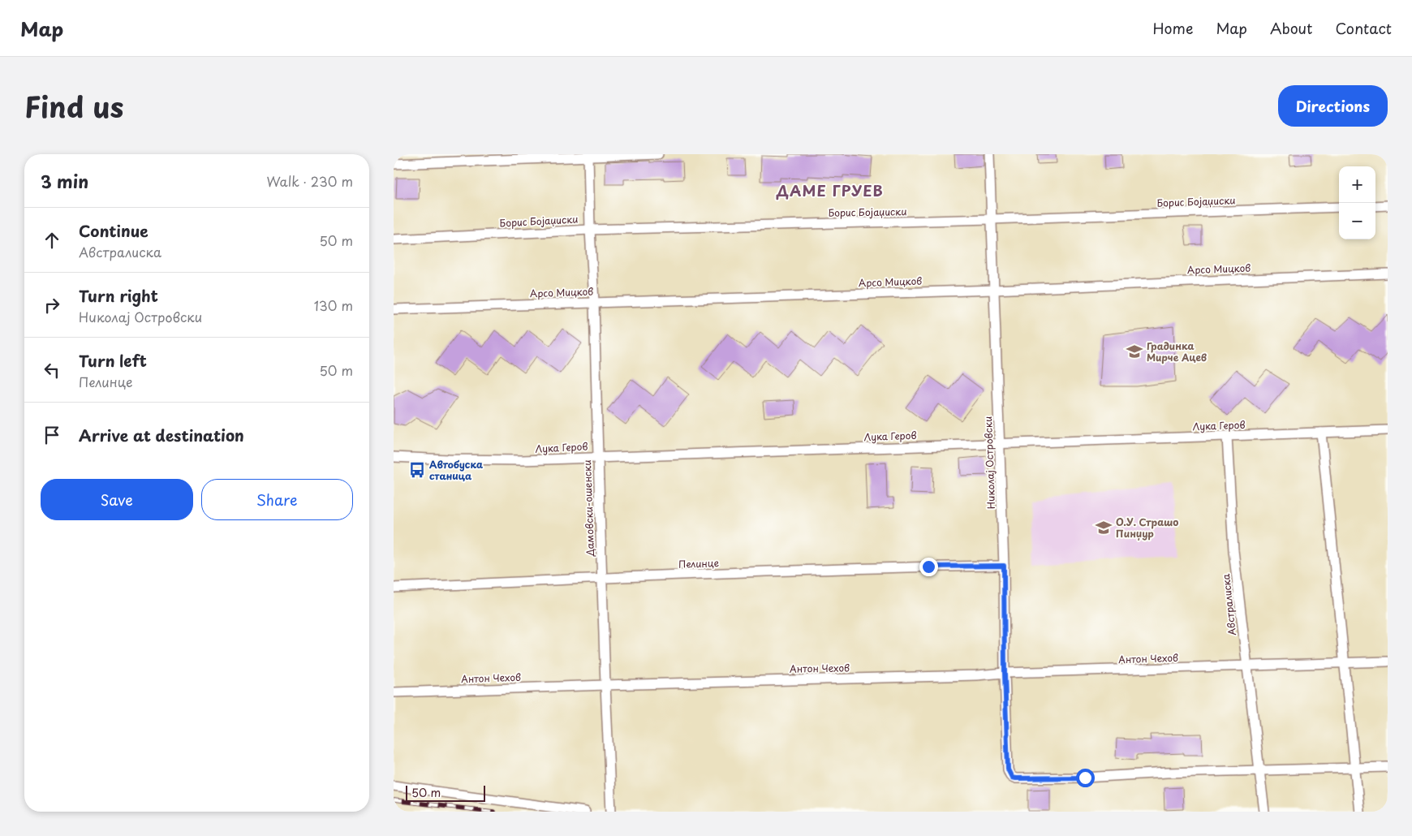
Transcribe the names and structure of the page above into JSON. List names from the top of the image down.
{
  "streets": {
    "street": [
      "Борис Бојаџиски",
      "Арсо Мицков",
      "Лука Геров",
      "Николај Островски",
      "Дамовски-ошенски",
      "Пелинце",
      "Австралиска",
      "Антон Чехов"
    ]
  },
  "crossings": [
    ["Борис Бојаџиски", "Николај Островски"],
    ["Борис Бојаџиски", "Дамовски-ошенски"],
    ["Арсо Мицков", "Николај Островски"],
    ["Арсо Мицков", "Дамовски-ошенски"],
    ["Лука Геров", "Николај Островски"],
    ["Лука Геров", "Дамовски-ошенски"],
    ["Лука Геров", "Австралиска"],
    ["Николај Островски", "Пелинце"],
    ["Николај Островски", "Австралиска"],
    ["Николај Островски", "Антон Чехов"],
    ["Дамовски-ошенски", "Пелинце"],
    ["Дамовски-ошенски", "Антон Чехов"],
    ["Австралиска", "Антон Чехов"]
  ],
  "districts": ["ДАМЕ ГРУЕВ"],
  "places": {
    "school or university": ["Градинка Мирче Ацев", "О.У. Страшо Пинџур"],
    "bus stop": ["Автобуска станица"]
  },
  "scale_bar": "50 m",
  "page": {
    "header": "Map",
    "nav": [
      "Home",
      "Map",
      "About",
      "Contact"
    ],
    "title": "Find us",
    "buttons": [
      "Directions",
      ["Save", "Share"]
    ],
    "heading": ["3 min", "Walk · 230 m"],
    "map_buttons": ["+", "−"],
    "list": [
      ["Continue", "Австралиска", "50 m"],
      ["Turn right", "Николај Островски", "130 m"],
      ["Turn left", "Пелинце", "50 m"],
      "Arrive at destination"
    ],
    "scale": "50 m"
  }
}
